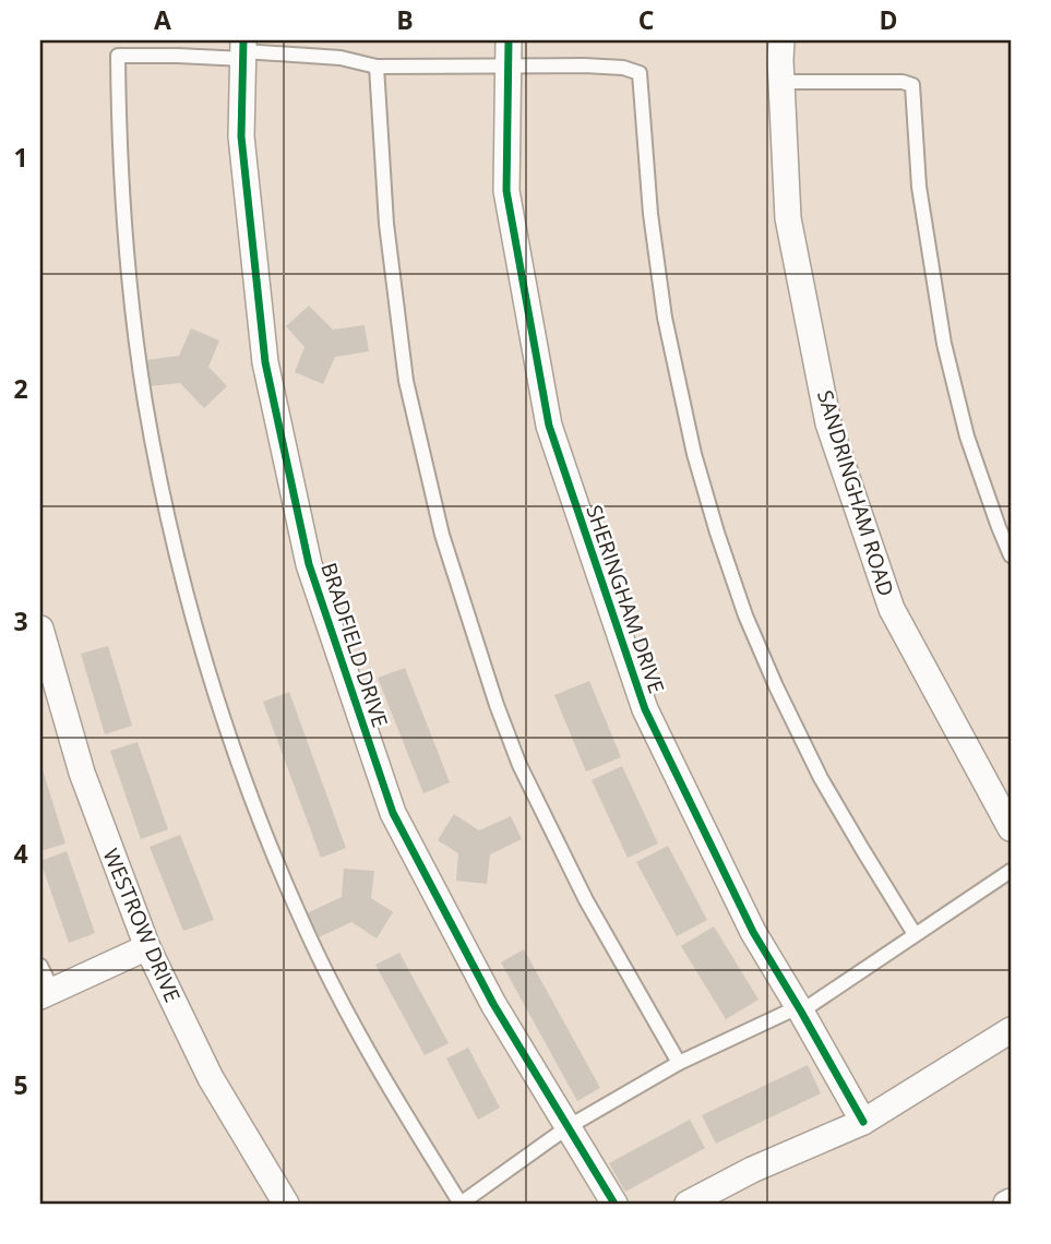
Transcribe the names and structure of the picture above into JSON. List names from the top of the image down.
{
  "streets": {
    "street": [
      "SANDRINGHAM ROAD",
      "SHERINGHAM DRIVE",
      "BRADFIELD DRIVE",
      "WESTROW DRIVE"
    ]
  },
  "grid": {
    "columns": [
      "A",
      "B",
      "C",
      "D"
    ],
    "rows": [
      "1",
      "2",
      "3",
      "4",
      "5"
    ]
  }
}
